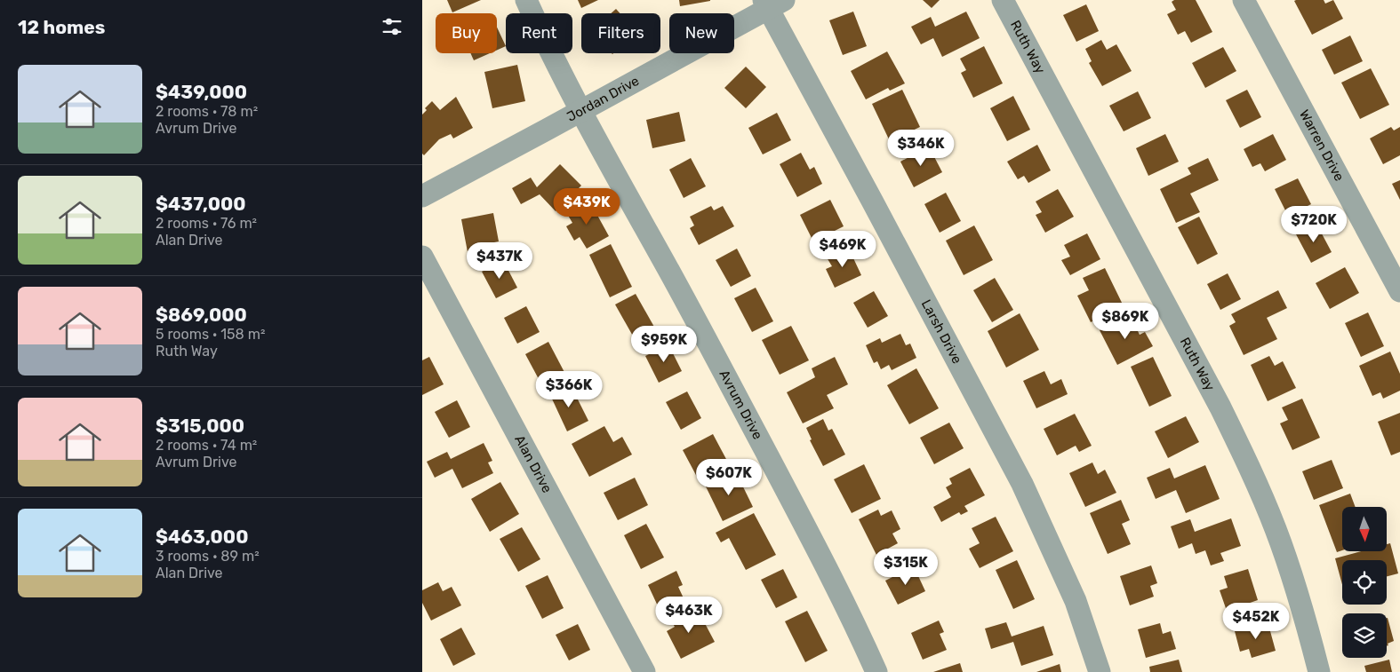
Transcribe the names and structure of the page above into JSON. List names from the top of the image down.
{
  "streets": {
    "street": [
      "Ruth Way",
      "Jordan Drive",
      "Warren Drive",
      "Larsh Drive",
      "Avrum Drive",
      "Alan Drive"
    ]
  },
  "crossings": [
    ["Jordan Drive", "Larsh Drive"],
    ["Jordan Drive", "Avrum Drive"]
  ],
  "north": "bottom",
  "page": {
    "heading": "12 homes",
    "chip": [
      "Buy",
      "Rent",
      "Filters",
      "New"
    ],
    "list": [
      {
        "name": "$439,000",
        "note": "2 rooms · 78 m² · Avrum Drive"
      },
      {
        "name": "$437,000",
        "note": "2 rooms · 76 m² · Alan Drive"
      },
      {
        "name": "$869,000",
        "note": "5 rooms · 158 m² · Ruth Way"
      },
      {
        "name": "$315,000",
        "note": "2 rooms · 74 m² · Avrum Drive"
      },
      {
        "name": "$463,000",
        "note": "3 rooms · 89 m² · Alan Drive"
      }
    ],
    "price": [
      "$346K",
      "$439K",
      "$720K",
      "$469K",
      "$437K",
      "$869K",
      "$959K",
      "$366K",
      "$607K",
      "$315K",
      "$463K",
      "$452K"
    ]
  }
}
